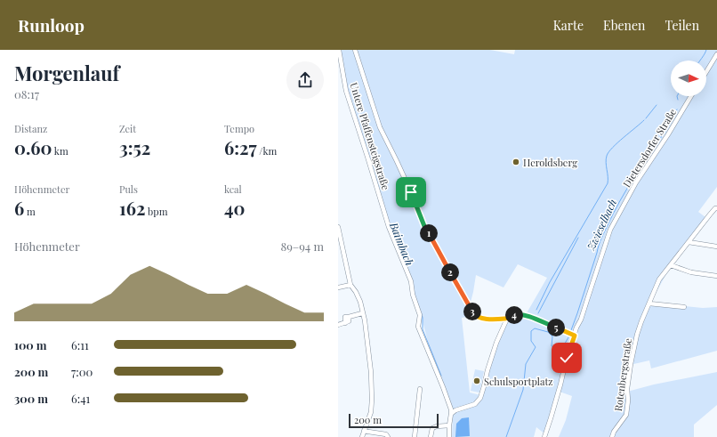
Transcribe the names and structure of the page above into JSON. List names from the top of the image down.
{
  "streets": {
    "street": ["Untere Pfaffensteigstraße", "Dietersdorfer Straße", "Rotenbergstraße"]
  },
  "water": ["Zwieselbach", "Baimbach"],
  "places": ["Heroldsberg", "Schulsportplatz"],
  "scale_bar": "200 m",
  "north": "right",
  "page": {
    "header": "Runloop",
    "nav": ["Karte", "Ebenen", "Teilen"],
    "heading": ["Morgenlauf", "08:17"],
    "stats": [
      ["Distanz", "0.60 km"],
      ["Zeit", "3:52"],
      ["Tempo", "6:27 /km"],
      ["Höhenmeter", "6 m"],
      ["Puls", "162 bpm"],
      ["kcal", "40"]
    ],
    "pins": [
      "1",
      "2",
      "3",
      "4",
      "5"
    ],
    "chart": ["Höhenmeter", "89–94 m"],
    "list": [
      {
        "name": "100 m",
        "note": "6:11"
      },
      {
        "name": "200 m",
        "note": "7:00"
      },
      {
        "name": "300 m",
        "note": "6:41"
      }
    ],
    "scale": "200 m"
  }
}
